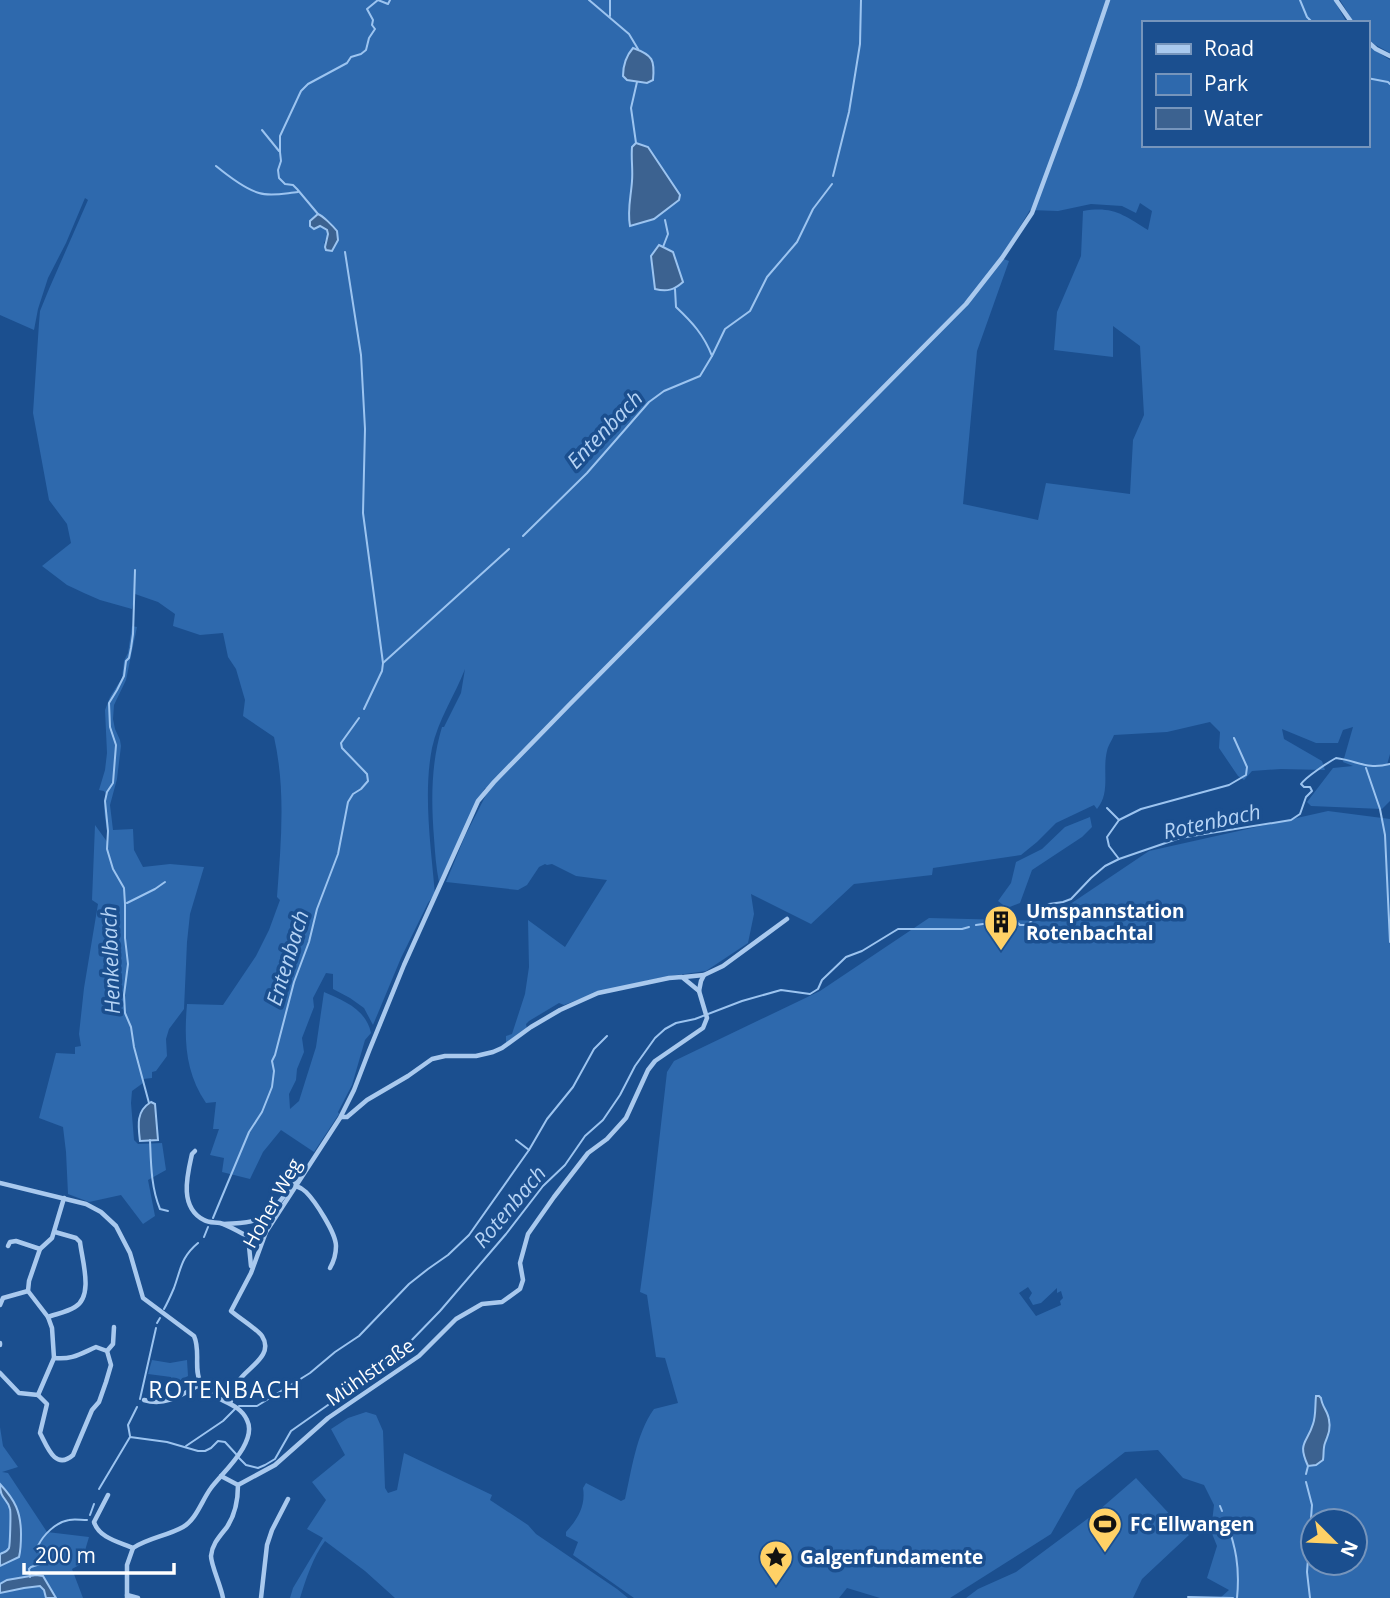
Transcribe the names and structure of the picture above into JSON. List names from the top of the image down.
{
  "streets": {
    "street": ["Hoher Weg", "Mühlstraße"]
  },
  "districts": ["ROTENBACH"],
  "water": ["Entenbach", "Rotenbach", "Henkelbach"],
  "places": {
    "building": ["Umspannstation Rotenbachtal"],
    "sports": ["FC Ellwangen"],
    "place": ["Galgenfundamente"]
  },
  "legend": ["Road", "Park", "Water"],
  "scale_bar": "200 m",
  "north": "bottom right"
}
